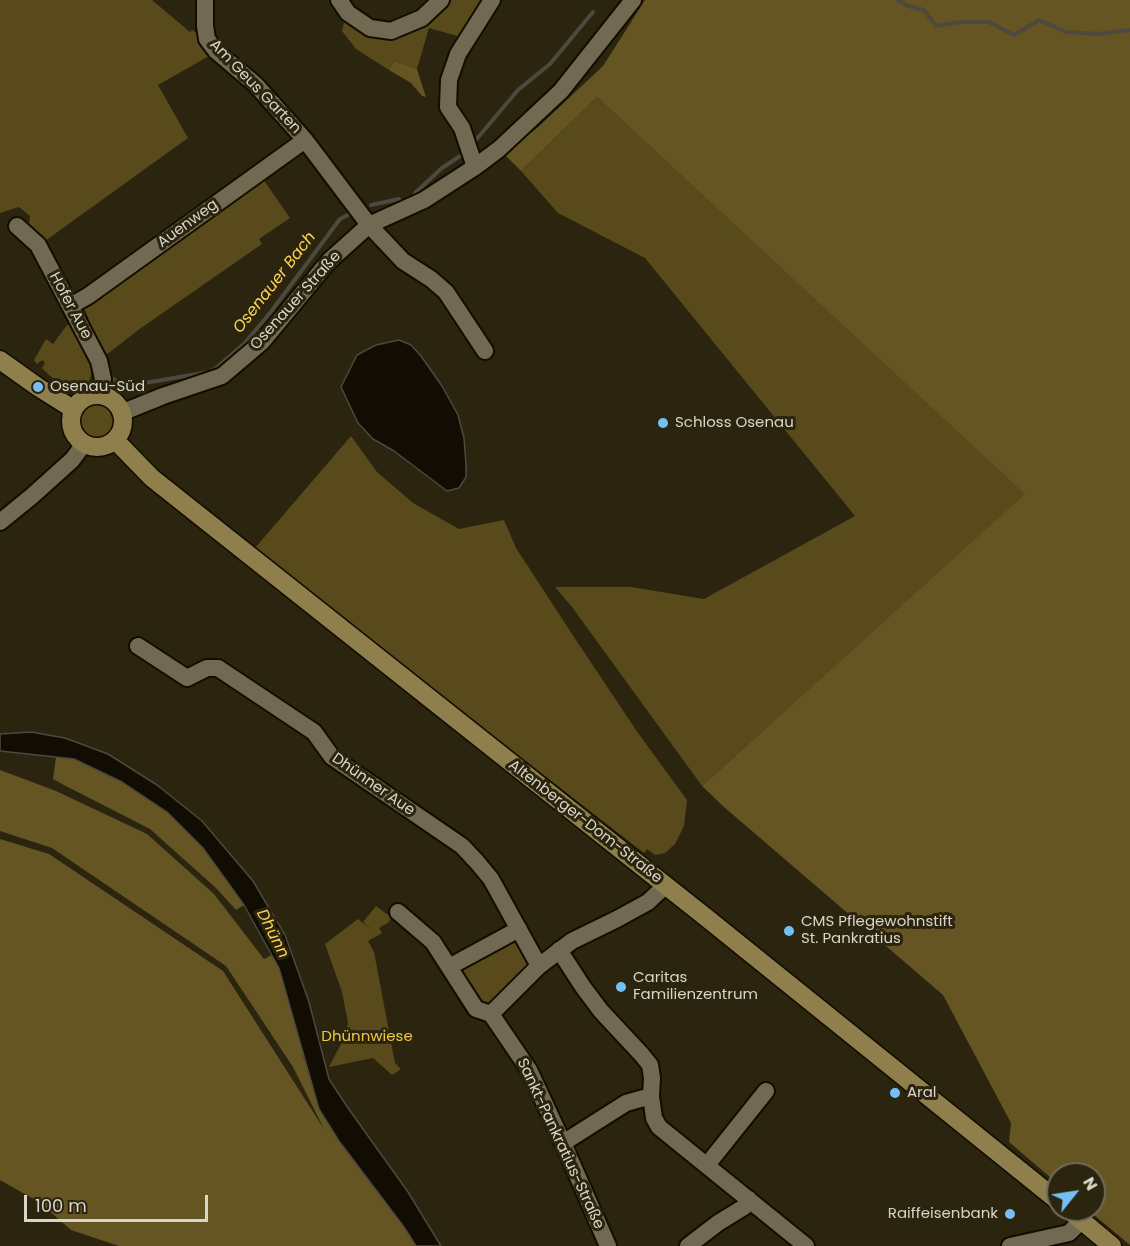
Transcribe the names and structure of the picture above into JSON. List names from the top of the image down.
{
  "streets": {
    "main road": ["Altenberger-Dom-Straße"],
    "street": [
      "Am Geus Garten",
      "Auenweg",
      "Osenauer Straße",
      "Hofer Aue",
      "Dhünner Aue",
      "Sankt-Pankratius-Straße"
    ]
  },
  "crossings": [
    ["Am Geus Garten", "Auenweg"],
    ["Am Geus Garten", "Osenauer Straße"],
    ["Auenweg", "Hofer Aue"],
    ["Osenauer Straße", "Hofer Aue"],
    ["Osenauer Straße", "Altenberger-Dom-Straße"],
    ["Hofer Aue", "Altenberger-Dom-Straße"]
  ],
  "water": ["Osenauer Bach", "Dhünn"],
  "parks": ["Dhünnwiese"],
  "places": [
    "Osenau-Süd",
    "Schloss Osenau",
    "CMS Pflegewohnstift St. Pankratius",
    "Caritas Familienzentrum",
    "Aral",
    "Raiffeisenbank"
  ],
  "scale_bar": "100 m",
  "north": "top right"
}
